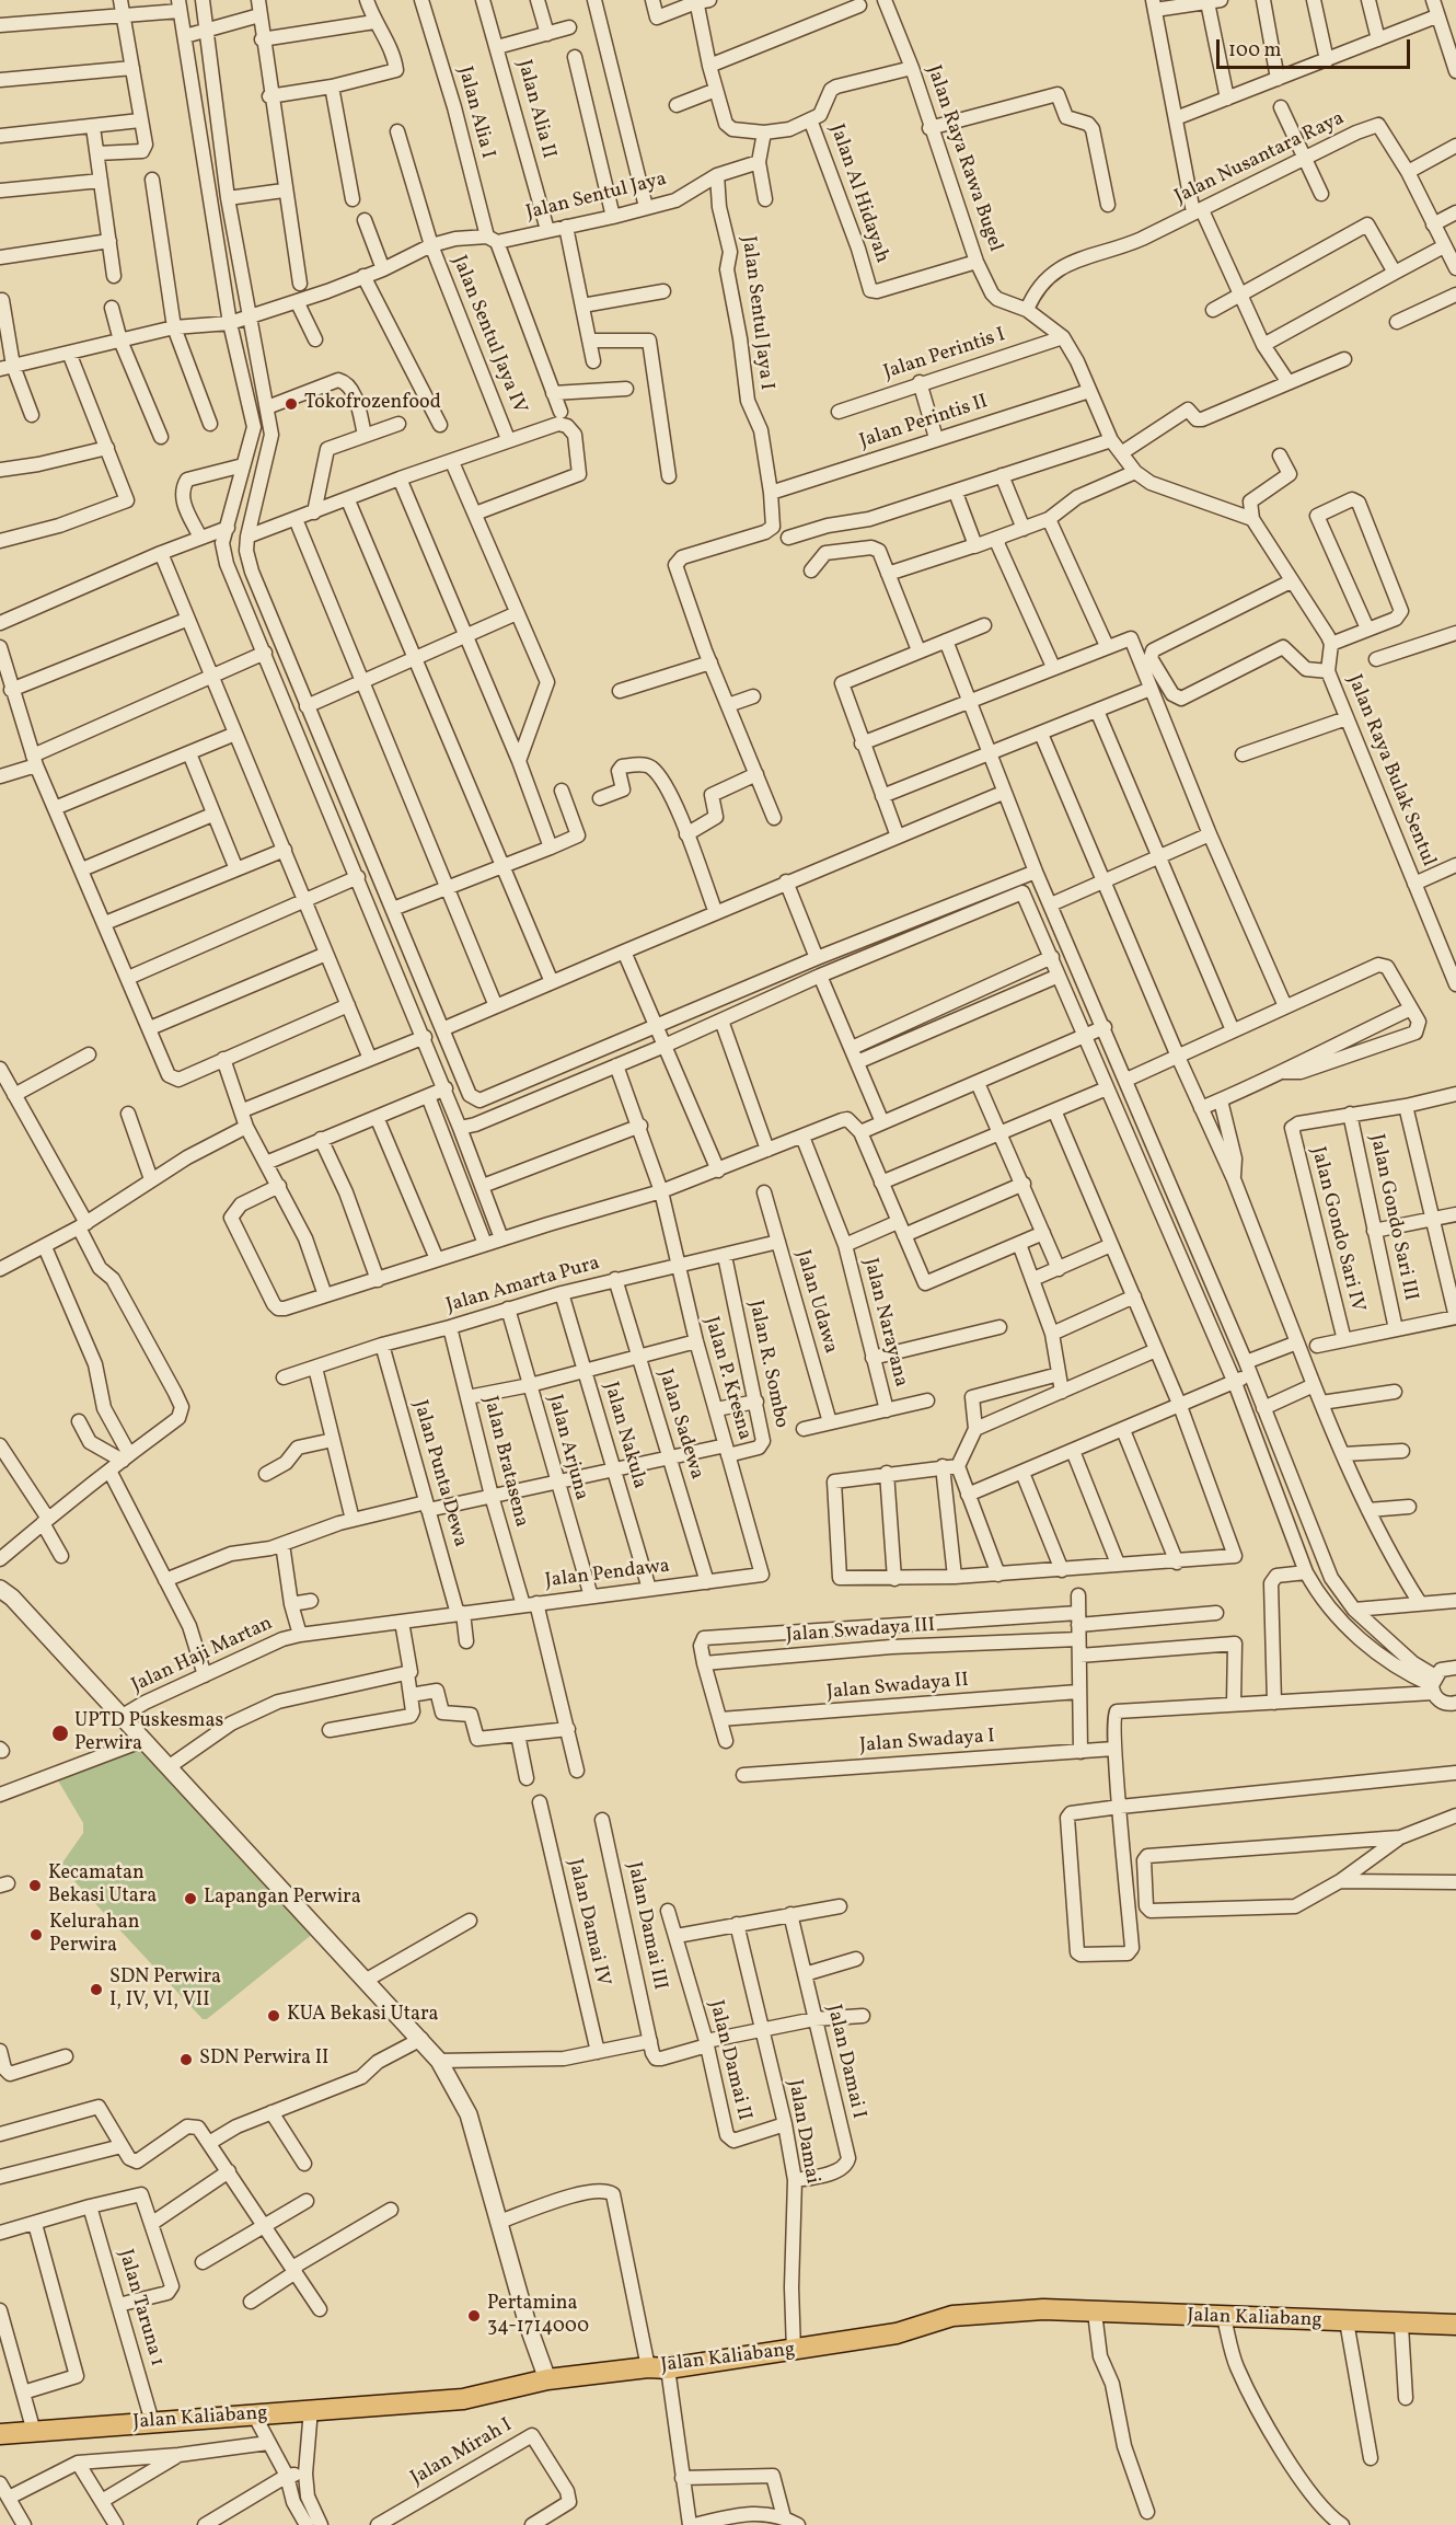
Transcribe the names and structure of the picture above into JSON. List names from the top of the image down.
{
  "streets": {
    "main road": ["Jalan Kaliabang"],
    "street": [
      "Jalan Alia II",
      "Jalan Alia I",
      "Jalan Raya Rawa Bugel",
      "Jalan Nusantara Raya",
      "Jalan Al Hidayah",
      "Jalan Sentul Jaya",
      "Jalan Sentul Jaya I",
      "Jalan Sentul Jaya IV",
      "Jalan Perintis I",
      "Jalan Perintis II",
      "Jalan Raya Bulak Sentul",
      "Jalan Gondo Sari III",
      "Jalan Gondo Sari IV",
      "Jalan Amarta Pura",
      "Jalan Udawa",
      "Jalan Narayana",
      "Jalan R. Sombo",
      "Jalan P. Kresna",
      "Jalan Sadewa",
      "Jalan Nakula",
      "Jalan Arjuna",
      "Jalan Bratasena",
      "Jalan Punta Dewa",
      "Jalan Pendawa",
      "Jalan Swadaya III",
      "Jalan Haji Martan",
      "Jalan Swadaya II",
      "Jalan Swadaya I",
      "Jalan Damai IV",
      "Jalan Damai III",
      "Jalan Damai II",
      "Jalan Damai I",
      "Jalan Damai",
      "Jalan Taruna 1",
      "Jalan Mirah I"
    ]
  },
  "crossings": [
    ["Jalan Alia II", "Jalan Sentul Jaya"],
    ["Jalan Alia I", "Jalan Sentul Jaya"],
    ["Jalan Raya Rawa Bugel", "Jalan Nusantara Raya"],
    ["Jalan Raya Rawa Bugel", "Jalan Al Hidayah"],
    ["Jalan Sentul Jaya", "Jalan Sentul Jaya I"],
    ["Jalan Sentul Jaya", "Jalan Sentul Jaya IV"],
    ["Jalan Sentul Jaya I", "Jalan Perintis II"],
    ["Jalan Gondo Sari III", "Jalan Gondo Sari IV"],
    ["Jalan Amarta Pura", "Jalan Udawa"],
    ["Jalan Amarta Pura", "Jalan R. Sombo"],
    ["Jalan Amarta Pura", "Jalan P. Kresna"],
    ["Jalan Amarta Pura", "Jalan Sadewa"],
    ["Jalan Amarta Pura", "Jalan Nakula"],
    ["Jalan Amarta Pura", "Jalan Arjuna"],
    ["Jalan Amarta Pura", "Jalan Bratasena"],
    ["Jalan Amarta Pura", "Jalan Punta Dewa"],
    ["Jalan R. Sombo", "Jalan P. Kresna"],
    ["Jalan P. Kresna", "Jalan Pendawa"],
    ["Jalan Sadewa", "Jalan Pendawa"],
    ["Jalan Nakula", "Jalan Pendawa"],
    ["Jalan Arjuna", "Jalan Pendawa"],
    ["Jalan Bratasena", "Jalan Pendawa"],
    ["Jalan Punta Dewa", "Jalan Pendawa"],
    ["Jalan Punta Dewa", "Jalan Haji Martan"],
    ["Jalan Pendawa", "Jalan Haji Martan"],
    ["Jalan Damai II", "Jalan Damai"],
    ["Jalan Damai I", "Jalan Damai"],
    ["Jalan Damai", "Jalan Kaliabang"],
    ["Jalan Taruna 1", "Jalan Kaliabang"]
  ],
  "places": [
    "Tokofrozenfood",
    "UPTD Puskesmas Perwira",
    "Kecamatan Bekasi Utara",
    "Lapangan Perwira",
    "Kelurahan Perwira",
    "SDN Perwira I, IV, VI, VII",
    "KUA Bekasi Utara",
    "SDN Perwira II",
    "Pertamina 34-1714000"
  ],
  "scale_bar": "100 m"
}
